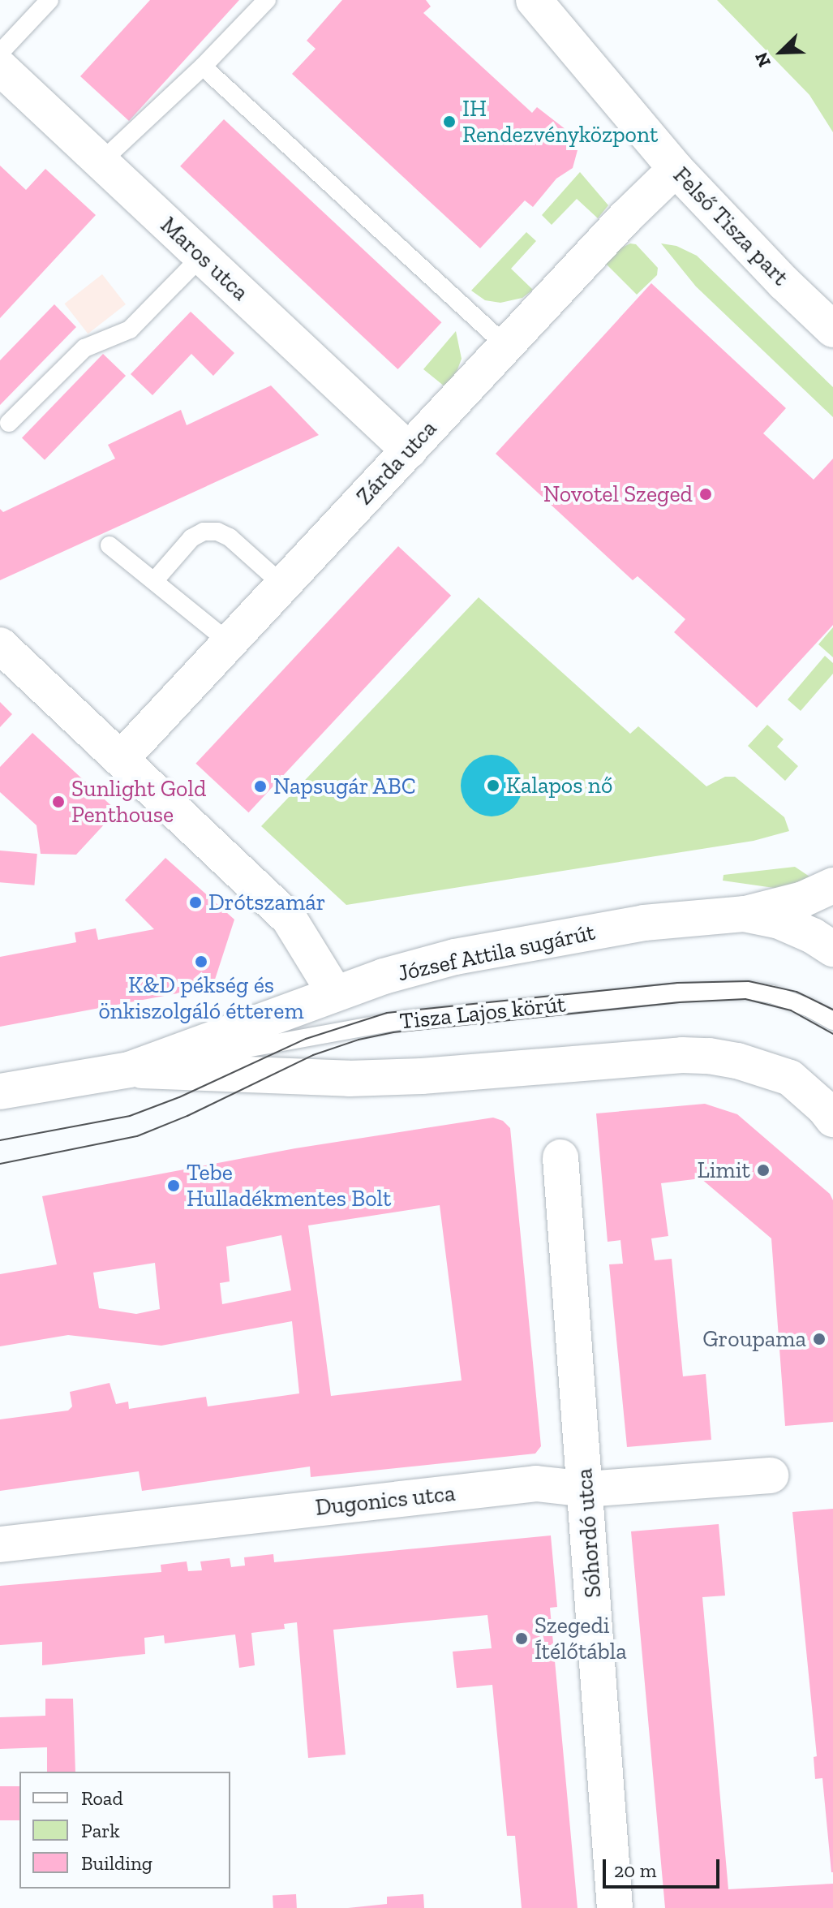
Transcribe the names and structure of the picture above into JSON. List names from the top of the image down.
{
  "streets": {
    "street": [
      "Felső Tisza part",
      "Maros utca",
      "Zárda utca",
      "József Attila sugárút",
      "Dugonics utca",
      "Sóhordó utca"
    ],
    "lane": ["Tisza Lajos körút"]
  },
  "crossings": [
    ["Felső Tisza part", "Zárda utca"],
    ["Maros utca", "Zárda utca"],
    ["József Attila sugárút", "Tisza Lajos körút"],
    ["Dugonics utca", "Sóhordó utca"]
  ],
  "places": [
    "IH Rendezvényközpont",
    "Novotel Szeged",
    "Kalapos nő",
    "Napsugár ABC",
    "Sunlight Gold Penthouse",
    "Drótszamár",
    "K&D pékség és önkiszolgáló étterem",
    "Limit",
    "Tebe Hulladékmentes Bolt",
    "Groupama",
    "Szegedi Ítélőtábla"
  ],
  "legend": ["Road", "Park", "Building"],
  "scale_bar": "20 m",
  "north": "bottom left"
}
